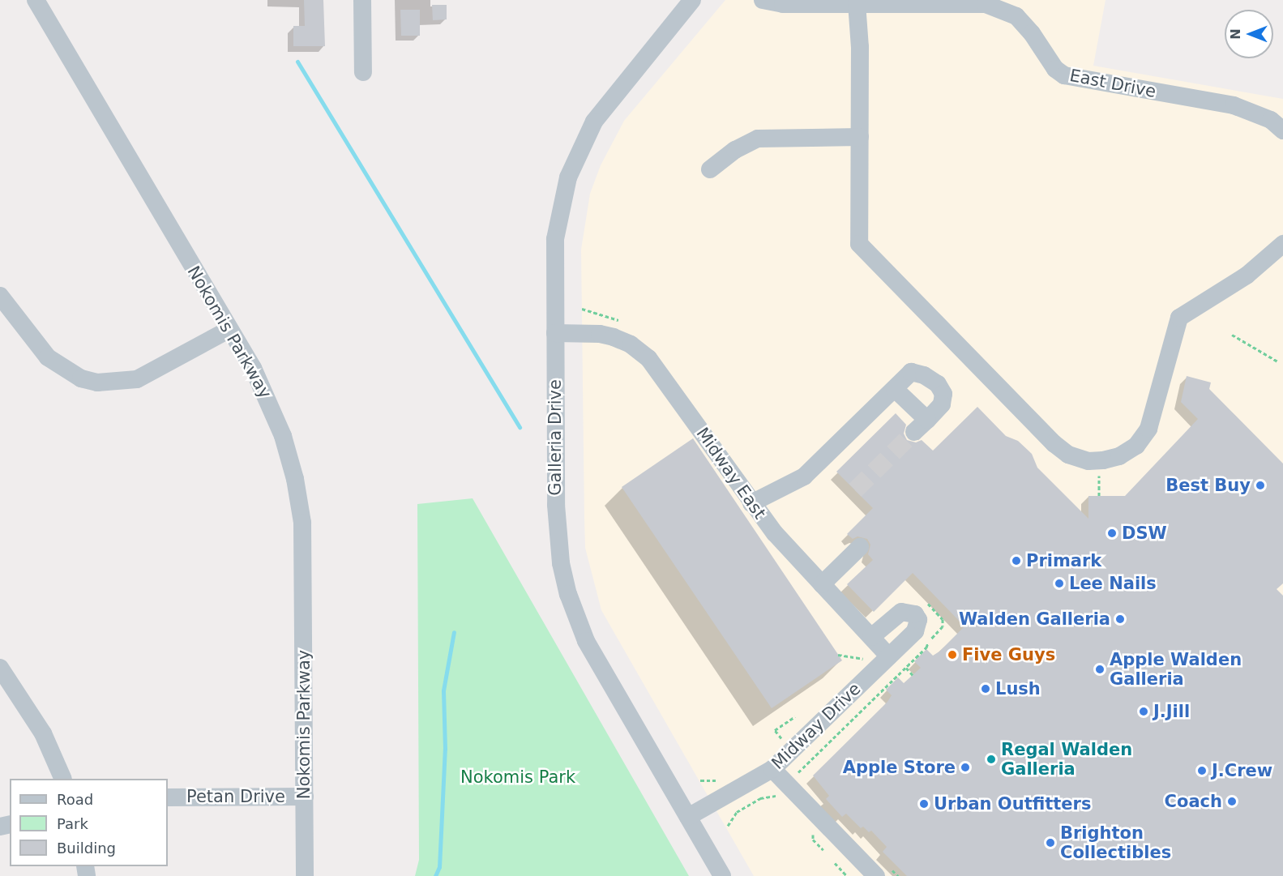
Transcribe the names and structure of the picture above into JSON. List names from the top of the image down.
{
  "streets": {
    "street": [
      "East Drive",
      "Nokomis Parkway",
      "Galleria Drive",
      "Midway East",
      "Midway Drive",
      "Petan Drive"
    ]
  },
  "crossings": [
    ["Nokomis Parkway", "Petan Drive"],
    ["Galleria Drive", "Midway East"],
    ["Galleria Drive", "Midway Drive"],
    ["Midway East", "Midway Drive"]
  ],
  "parks": ["Nokomis Park"],
  "places": [
    "Best Buy",
    "DSW",
    "Primark",
    "Lee Nails",
    "Walden Galleria",
    "Five Guys",
    "Apple Walden Galleria",
    "Lush",
    "J.Jill",
    "Regal Walden Galleria",
    "Apple Store",
    "J.Crew",
    "Coach",
    "Urban Outfitters",
    "Brighton Collectibles"
  ],
  "legend": ["Road", "Park", "Building"],
  "north": "left"
}
